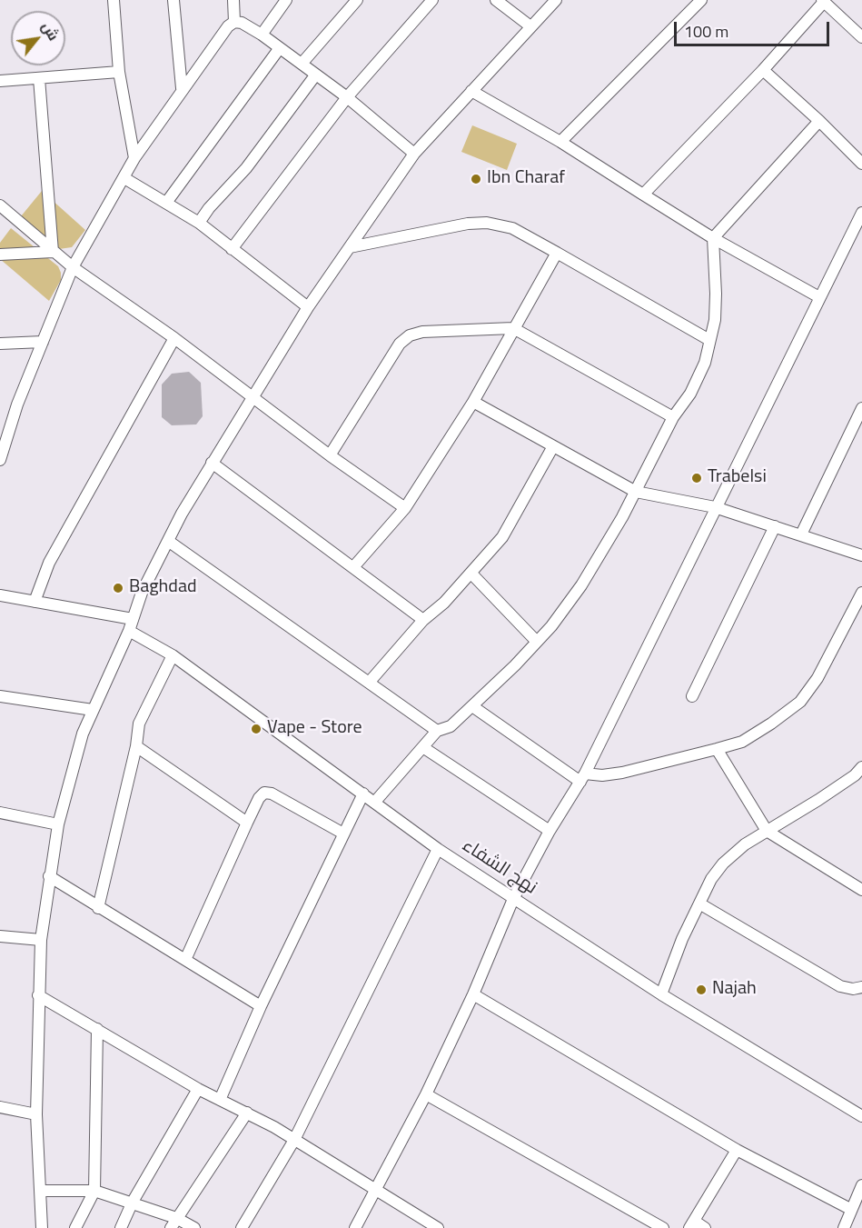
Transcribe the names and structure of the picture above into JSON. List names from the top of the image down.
{
  "streets": {
    "street": ["نهج الشفاء"]
  },
  "places": [
    "Ibn Charaf",
    "Trabelsi",
    "Baghdad",
    "Vape - Store",
    "Najah"
  ],
  "scale_bar": "100 m",
  "north": "top right"
}
